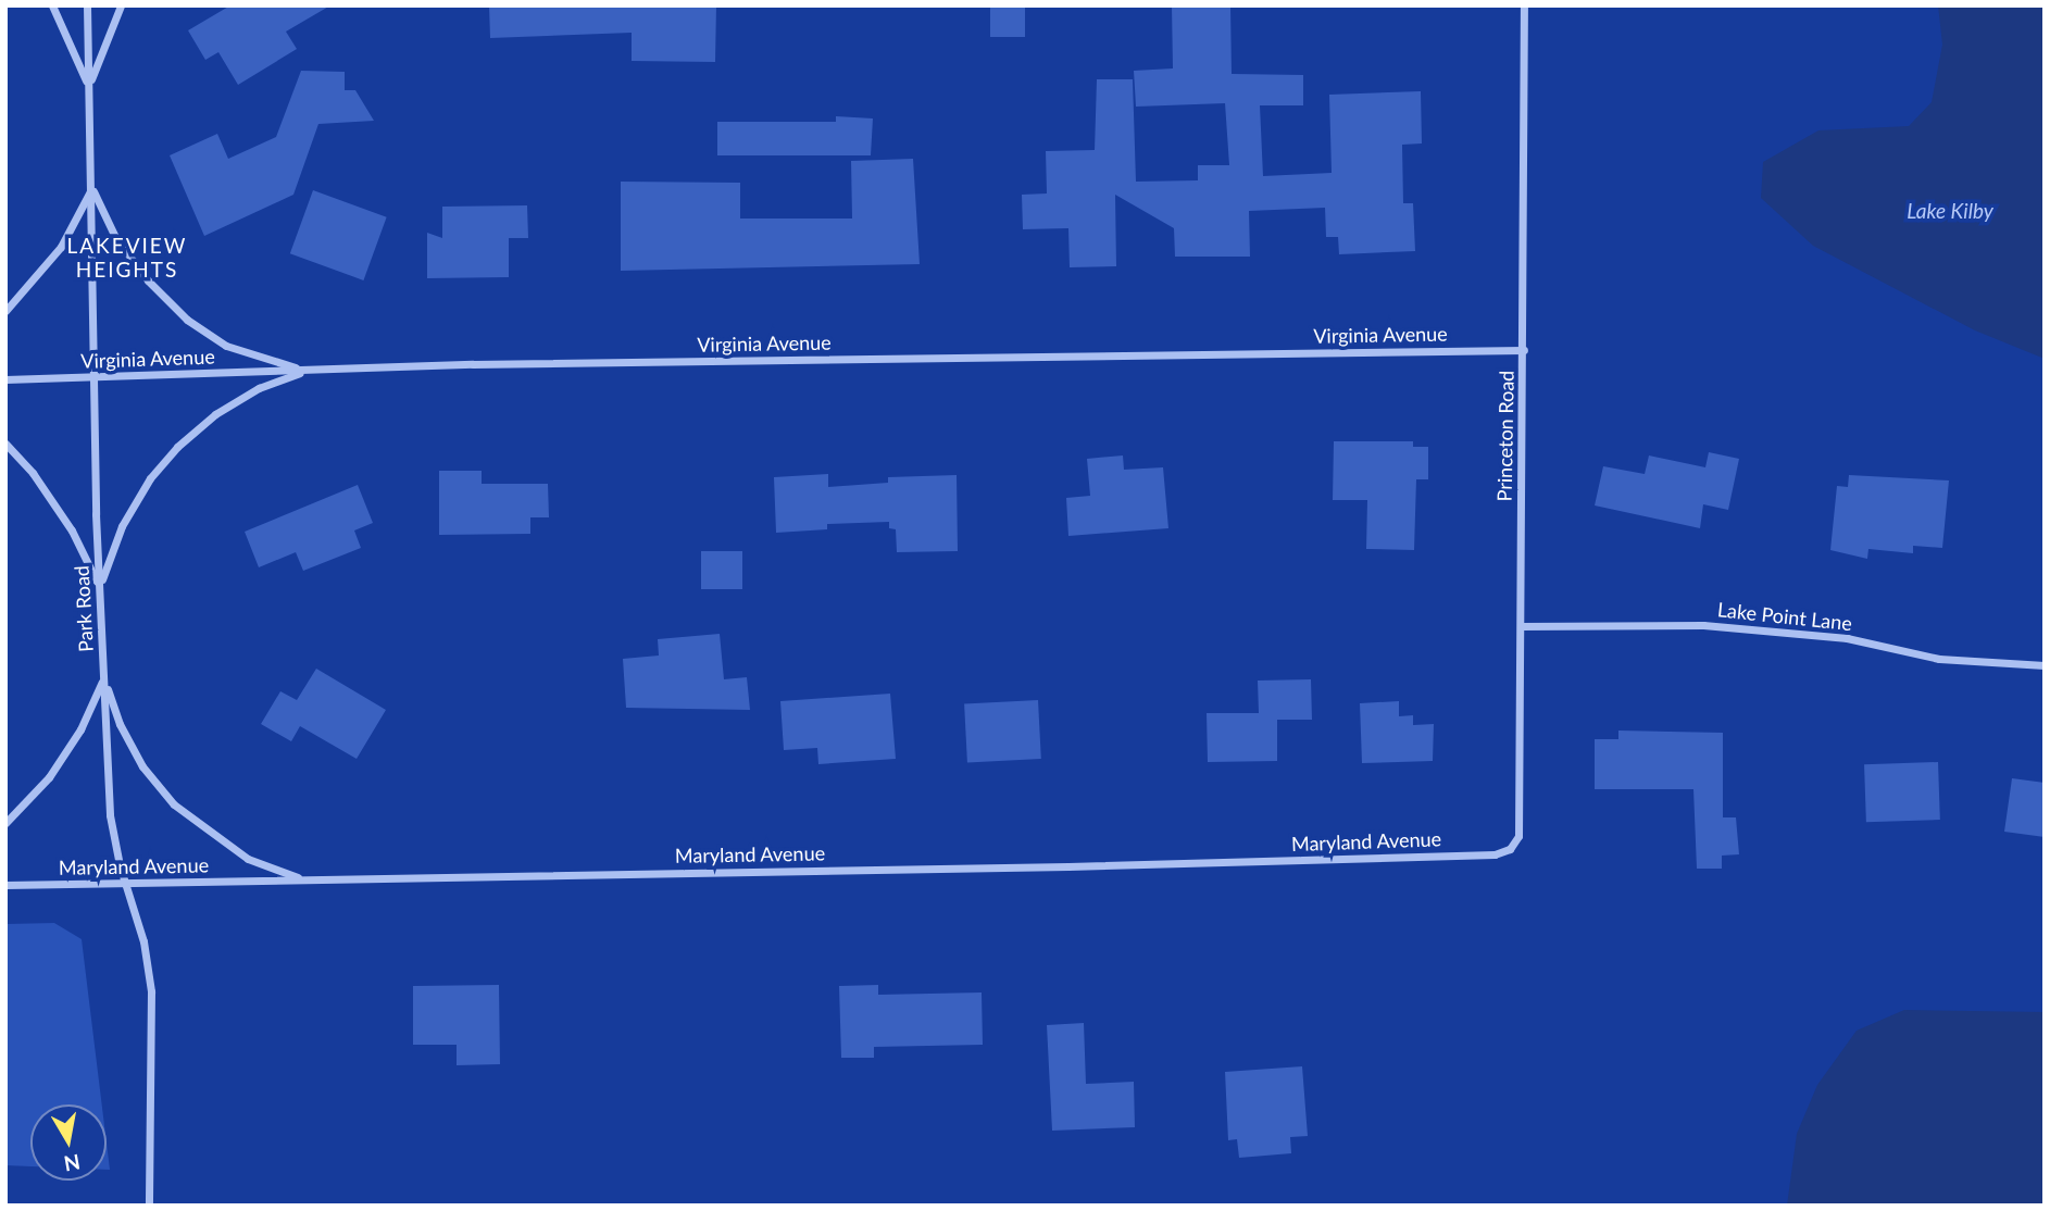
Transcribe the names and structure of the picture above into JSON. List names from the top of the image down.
{
  "streets": {
    "street": [
      "Virginia Avenue",
      "Princeton Road",
      "Park Road",
      "Lake Point Lane",
      "Maryland Avenue"
    ]
  },
  "crossings": [
    ["Virginia Avenue", "Princeton Road"],
    ["Virginia Avenue", "Park Road"],
    ["Princeton Road", "Lake Point Lane"],
    ["Princeton Road", "Maryland Avenue"],
    ["Park Road", "Maryland Avenue"]
  ],
  "districts": ["LAKEVIEW HEIGHTS"],
  "water": ["Lake Kilby"],
  "north": "bottom"
}
